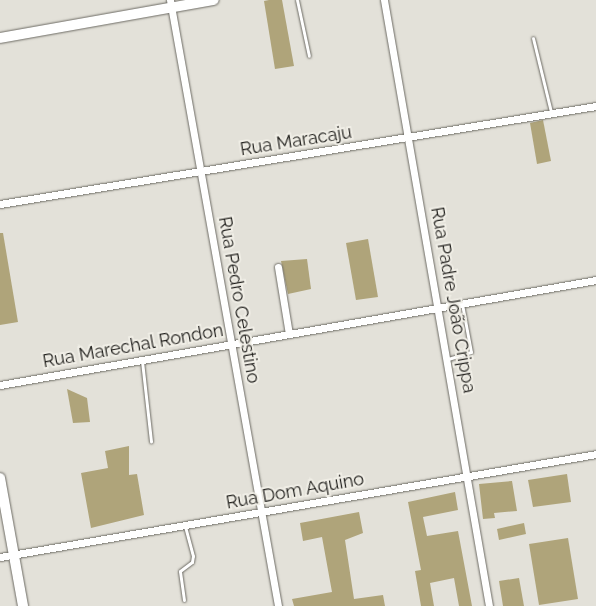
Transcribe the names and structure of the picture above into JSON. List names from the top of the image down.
{
  "streets": {
    "street": [
      "Rua Maracaju",
      "Rua Pedro Celestino",
      "Rua Padre João Crippa",
      "Rua Marechal Rondon",
      "Rua Dom Aquino"
    ]
  },
  "crossings": [
    ["Rua Maracaju", "Rua Pedro Celestino"],
    ["Rua Maracaju", "Rua Padre João Crippa"],
    ["Rua Pedro Celestino", "Rua Marechal Rondon"],
    ["Rua Pedro Celestino", "Rua Dom Aquino"],
    ["Rua Padre João Crippa", "Rua Marechal Rondon"],
    ["Rua Padre João Crippa", "Rua Dom Aquino"]
  ]
}
